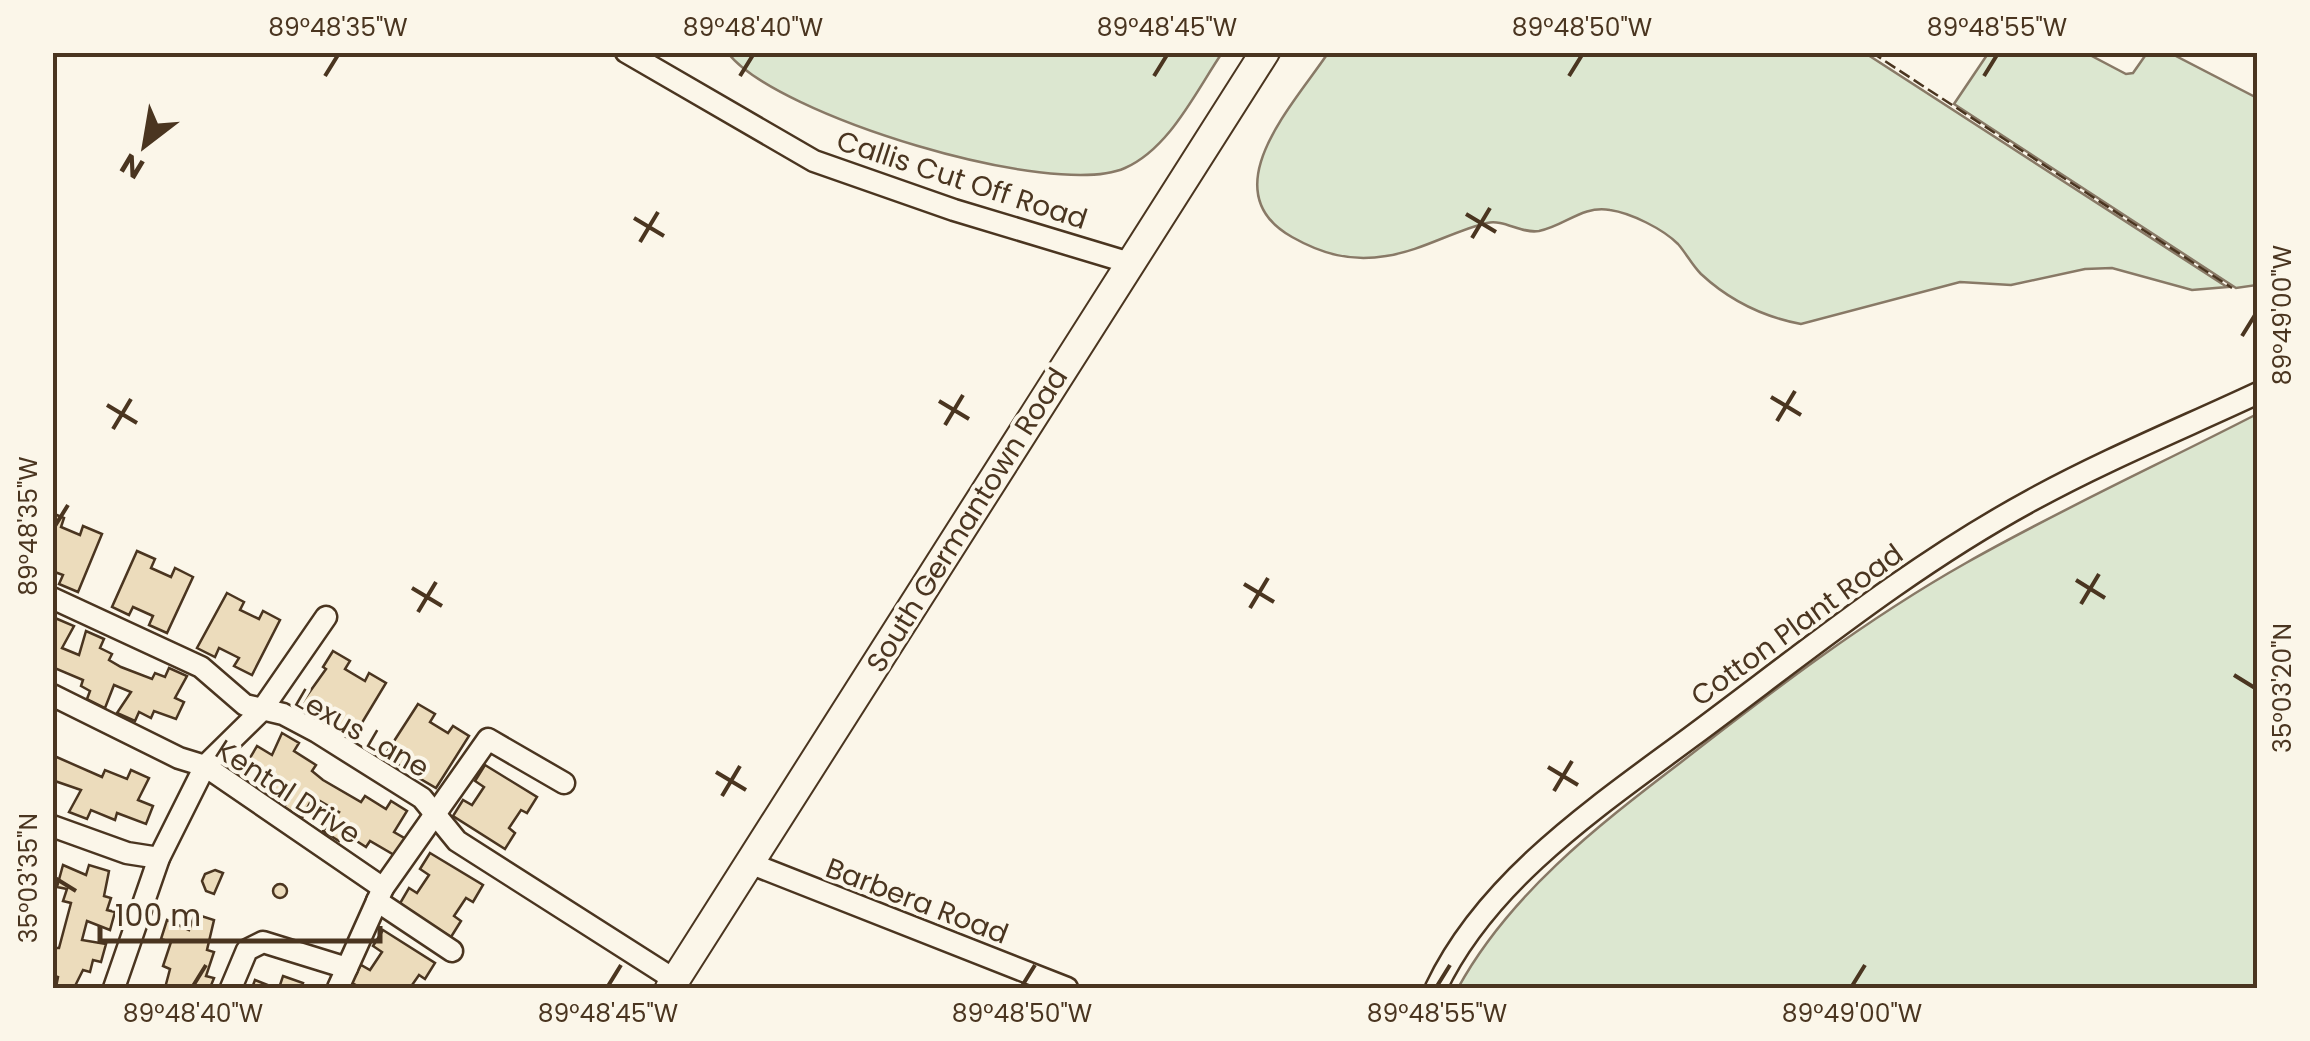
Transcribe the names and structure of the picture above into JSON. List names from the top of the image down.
{
  "streets": {
    "main road": ["South Germantown Road"],
    "street": [
      "Callis Cut Off Road",
      "Cotton Plant Road",
      "Lexus Lane",
      "Kental Drive",
      "Barbera Road"
    ]
  },
  "crossings": [
    ["Callis Cut Off Road", "South Germantown Road"],
    ["South Germantown Road", "Lexus Lane"],
    ["South Germantown Road", "Barbera Road"]
  ],
  "scale_bar": "100 m",
  "north": "bottom left",
  "coordinates": [
    "89°48'35\"W",
    "89°48'40\"W",
    "89°48'45\"W",
    "89°48'50\"W",
    "89°48'55\"W",
    "89°49'00\"W",
    "35°03'20\"N",
    "35°03'35\"N"
  ]
}
